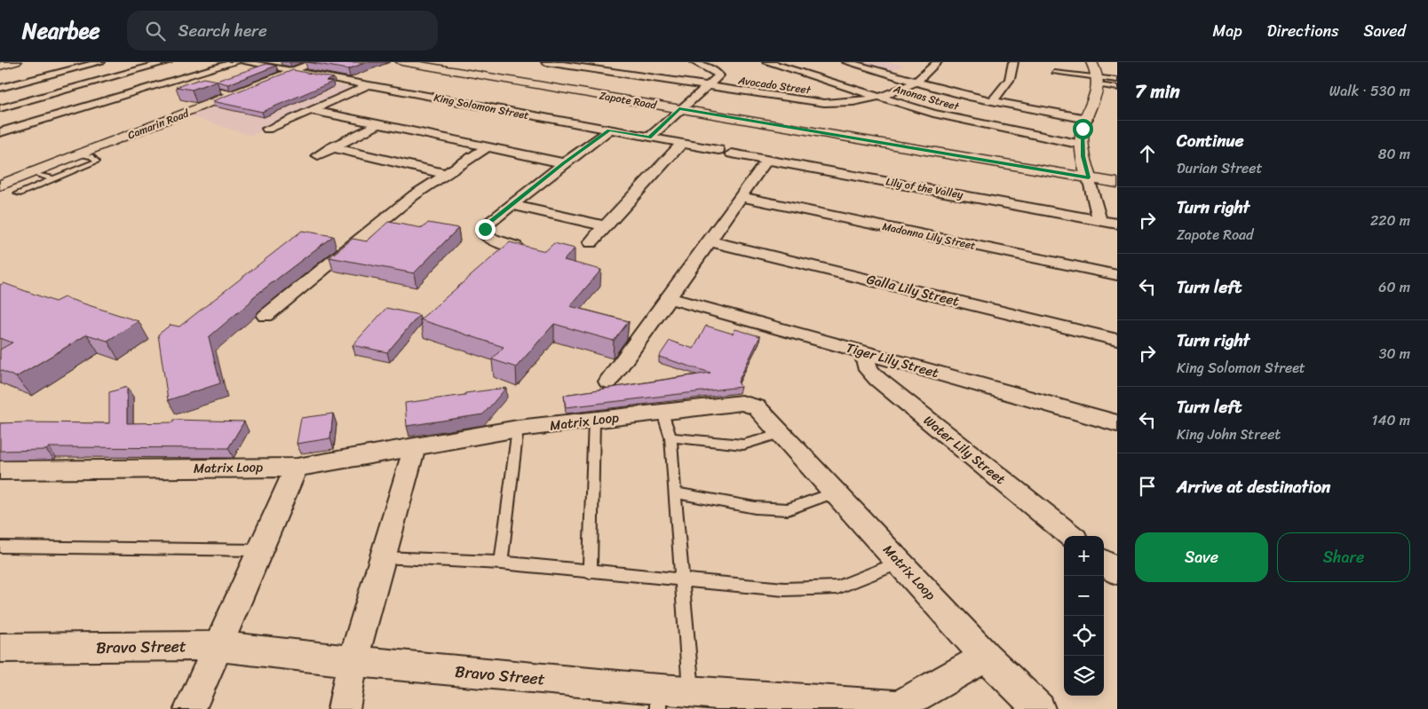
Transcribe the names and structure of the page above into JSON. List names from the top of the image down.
{
  "streets": {
    "main road": ["Zapote Road", "Camarin Road"],
    "street": [
      "Avocado Street",
      "Anonas Street",
      "King Solomon Street",
      "Lily of the Valley",
      "Madonna Lily Street",
      "Galla Lily Street",
      "Tiger Lily Street",
      "Matrix Loop",
      "Water Lily Street",
      "Bravo Street"
    ]
  },
  "crossings": [
    ["Avocado Street", "Anonas Street"],
    ["King Solomon Street", "Camarin Road"],
    ["Tiger Lily Street", "Water Lily Street"],
    ["Matrix Loop", "Bravo Street"]
  ],
  "page": {
    "header": "Nearbee",
    "search": "Search here",
    "nav": ["Map", "Directions", "Saved"],
    "heading": ["7 min", "Walk · 530 m"],
    "list": [
      ["Continue", "Durian Street", "80 m"],
      ["Turn right", "Zapote Road", "220 m"],
      ["Turn left", "60 m"],
      ["Turn right", "King Solomon Street", "30 m"],
      ["Turn left", "King John Street", "140 m"],
      "Arrive at destination"
    ],
    "buttons": ["Save", "Share"],
    "map_buttons": ["+", "−"]
  }
}
